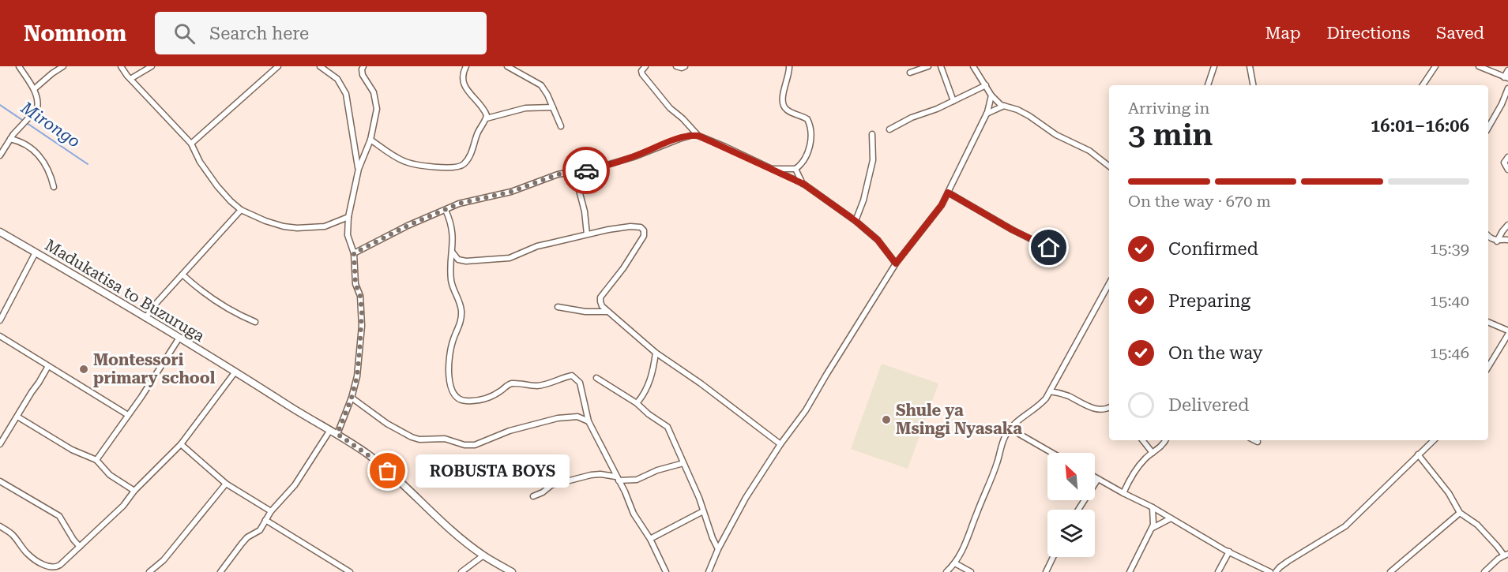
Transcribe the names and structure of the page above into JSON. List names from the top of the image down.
{
  "streets": {
    "main road": ["Madukatisa to Buzuruga"]
  },
  "water": ["Mirongo"],
  "places": ["Montessori primary school", "Shule ya Msingi Nyasaka", "ROBUSTA BOYS"],
  "north": "top left",
  "page": {
    "header": "Nomnom",
    "search": "Search here",
    "nav": ["Map", "Directions", "Saved"],
    "heading": ["3 min", "Arriving in", "16:01–16:06"],
    "bar": "On the way · 670 m",
    "list": [
      ["Confirmed", "15:39"],
      ["Preparing", "15:40"],
      ["On the way", "15:46"],
      "Delivered"
    ],
    "bubble": "ROBUSTA BOYS"
  }
}
